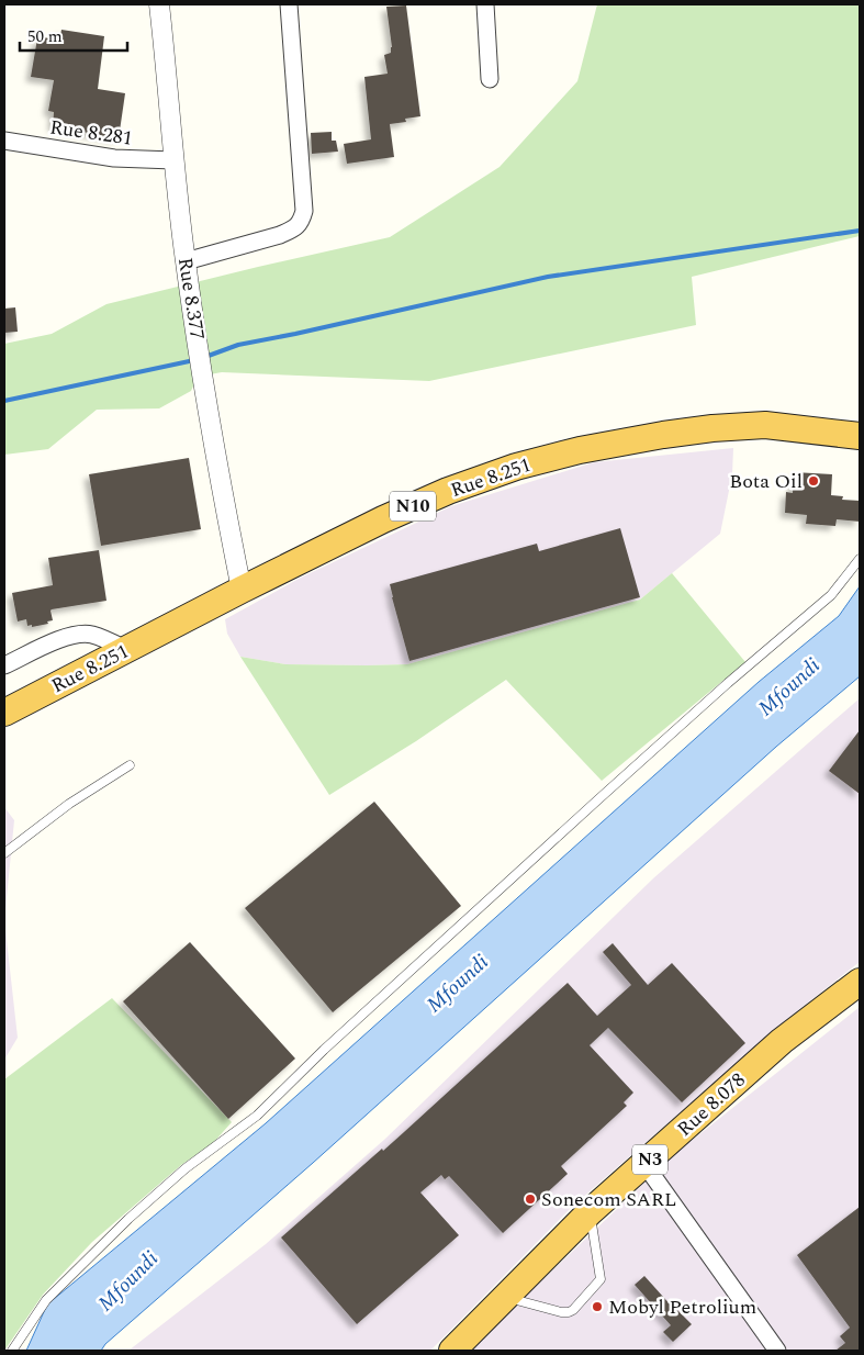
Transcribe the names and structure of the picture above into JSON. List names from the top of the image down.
{
  "streets": {
    "highway": [
      "Rue 8.251",
      "N10",
      "Rue 8.078",
      "N3"
    ],
    "street": ["Rue 8.281", "Rue 8.377"]
  },
  "crossings": [
    ["Rue 8.281", "Rue 8.377"],
    ["Rue 8.377", "Rue 8.251"]
  ],
  "water": ["Mfoundi"],
  "places": ["Bota Oil", "Sonecom SARL", "Mobyl Petrolium"],
  "scale_bar": "50 m"
}
